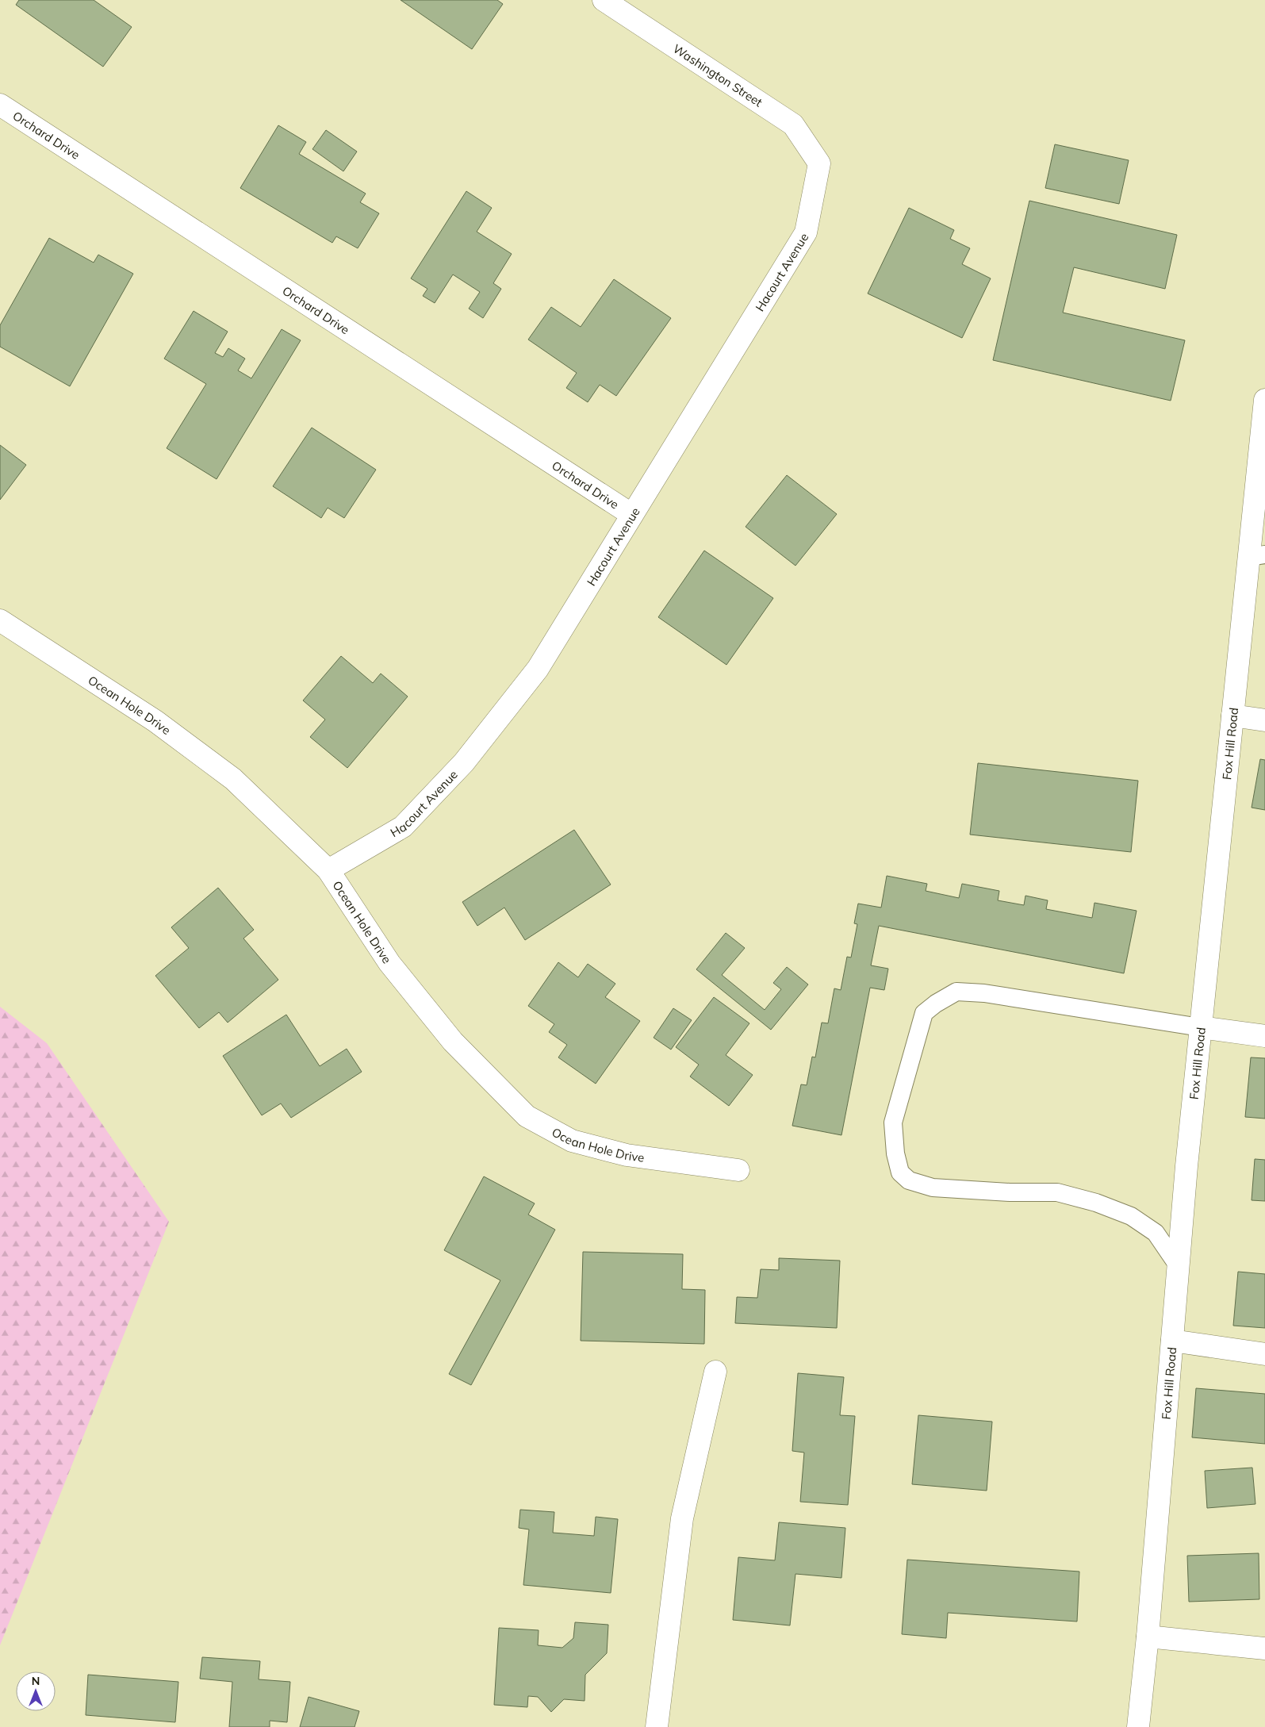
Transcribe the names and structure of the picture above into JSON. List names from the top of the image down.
{
  "streets": {
    "street": [
      "Washington Street",
      "Orchard Drive",
      "Hacourt Avenue",
      "Ocean Hole Drive",
      "Fox Hill Road"
    ]
  },
  "crossings": [
    ["Washington Street", "Hacourt Avenue"],
    ["Orchard Drive", "Hacourt Avenue"],
    ["Hacourt Avenue", "Ocean Hole Drive"]
  ],
  "north": "top"
}
